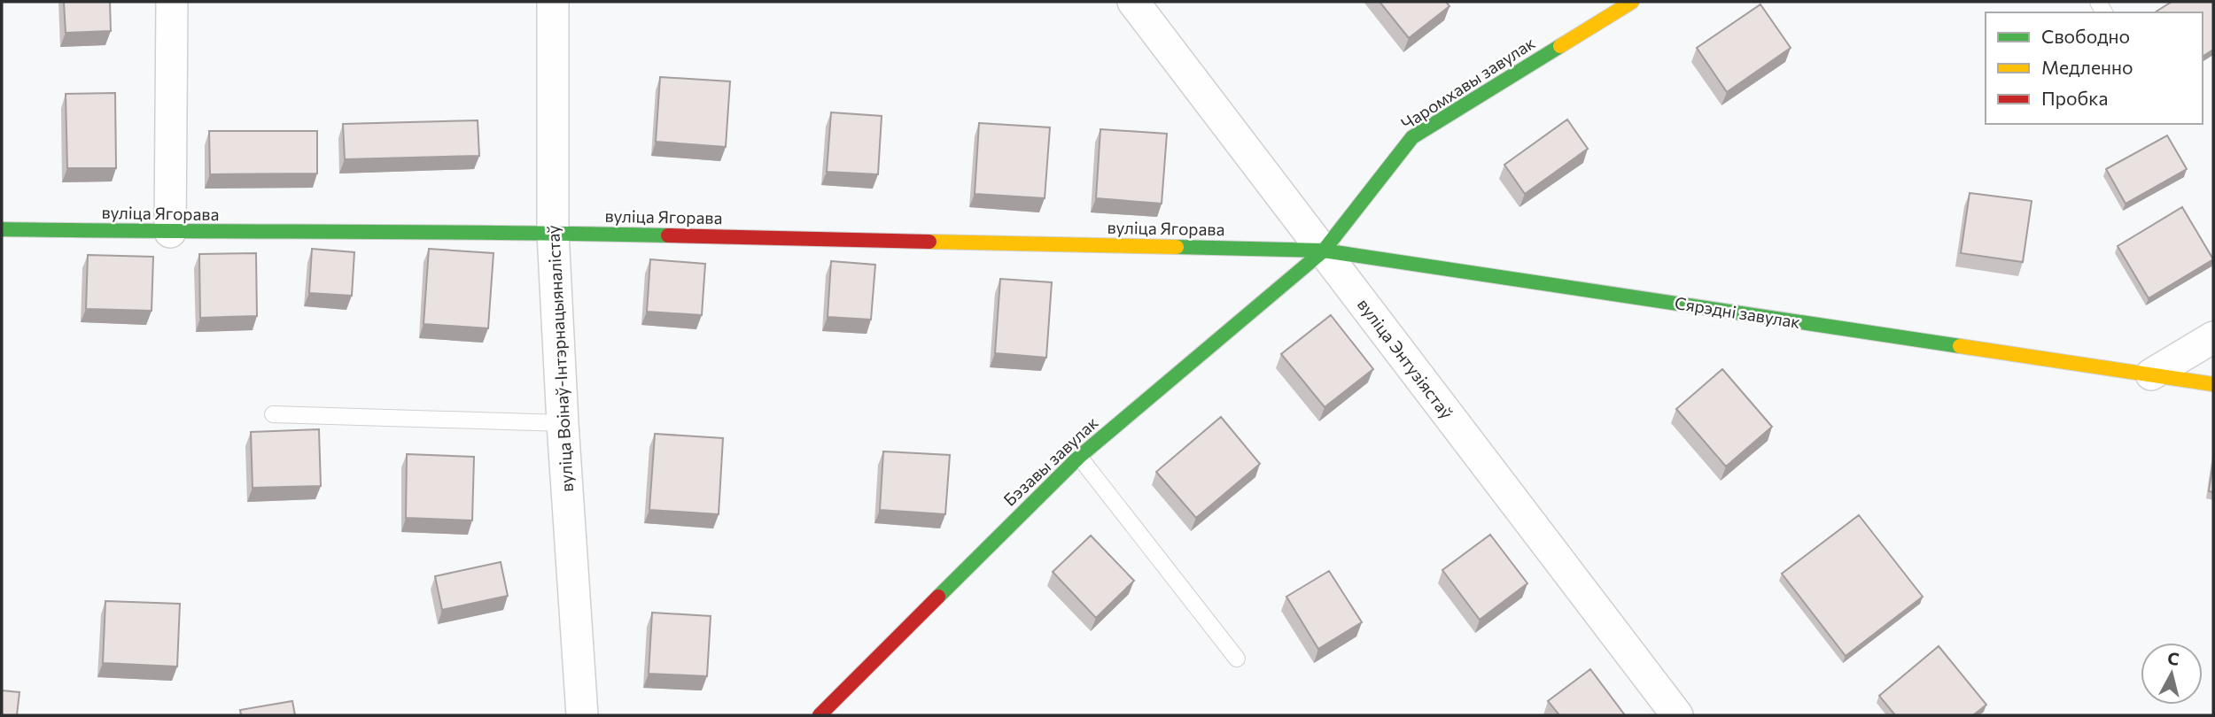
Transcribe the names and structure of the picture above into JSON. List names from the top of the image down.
{
  "streets": {
    "street": [
      "Чаромхавы завулак",
      "вуліца Ягорава",
      "Сярэдні завулак",
      "вуліца Воінаў-Інтэрнацыяналістаў",
      "вуліца Энтузіястаў",
      "Бэзавы завулак"
    ]
  },
  "crossings": [
    ["Чаромхавы завулак", "вуліца Ягорава"],
    ["Чаромхавы завулак", "Сярэдні завулак"],
    ["Чаромхавы завулак", "вуліца Энтузіястаў"],
    ["Чаромхавы завулак", "Бэзавы завулак"],
    ["вуліца Ягорава", "Сярэдні завулак"],
    ["вуліца Ягорава", "вуліца Воінаў-Інтэрнацыяналістаў"],
    ["вуліца Ягорава", "вуліца Энтузіястаў"],
    ["вуліца Ягорава", "Бэзавы завулак"],
    ["Сярэдні завулак", "вуліца Энтузіястаў"],
    ["Сярэдні завулак", "Бэзавы завулак"],
    ["вуліца Энтузіястаў", "Бэзавы завулак"]
  ],
  "legend": ["Свободно", "Медленно", "Пробка"],
  "north": "top"
}
